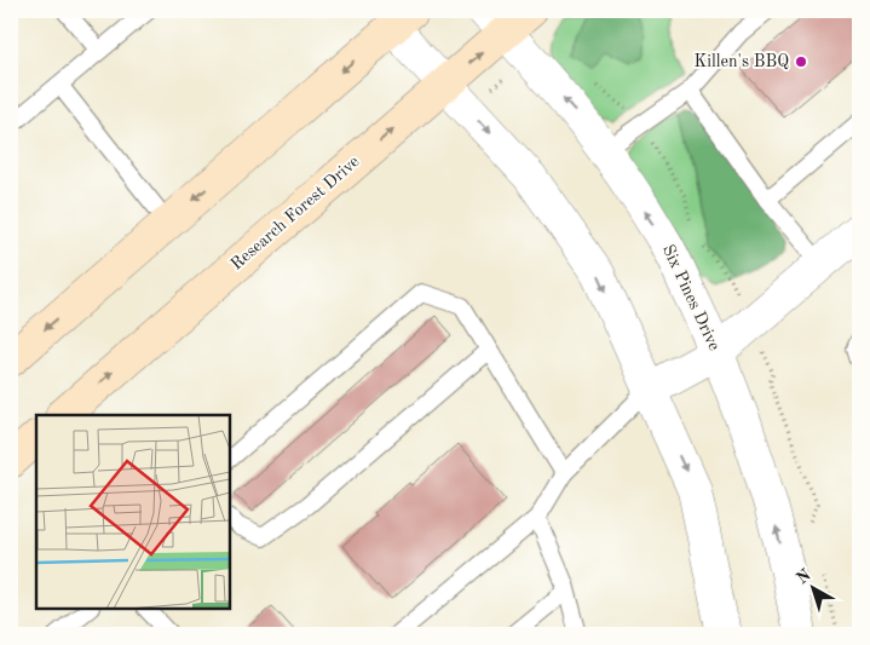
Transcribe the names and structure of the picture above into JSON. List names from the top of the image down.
{
  "streets": {
    "main road": ["Research Forest Drive"],
    "street": ["Six Pines Drive"]
  },
  "crossings": [
    ["Research Forest Drive", "Six Pines Drive"]
  ],
  "places": ["Killen's BBQ"],
  "north": "top left"
}
